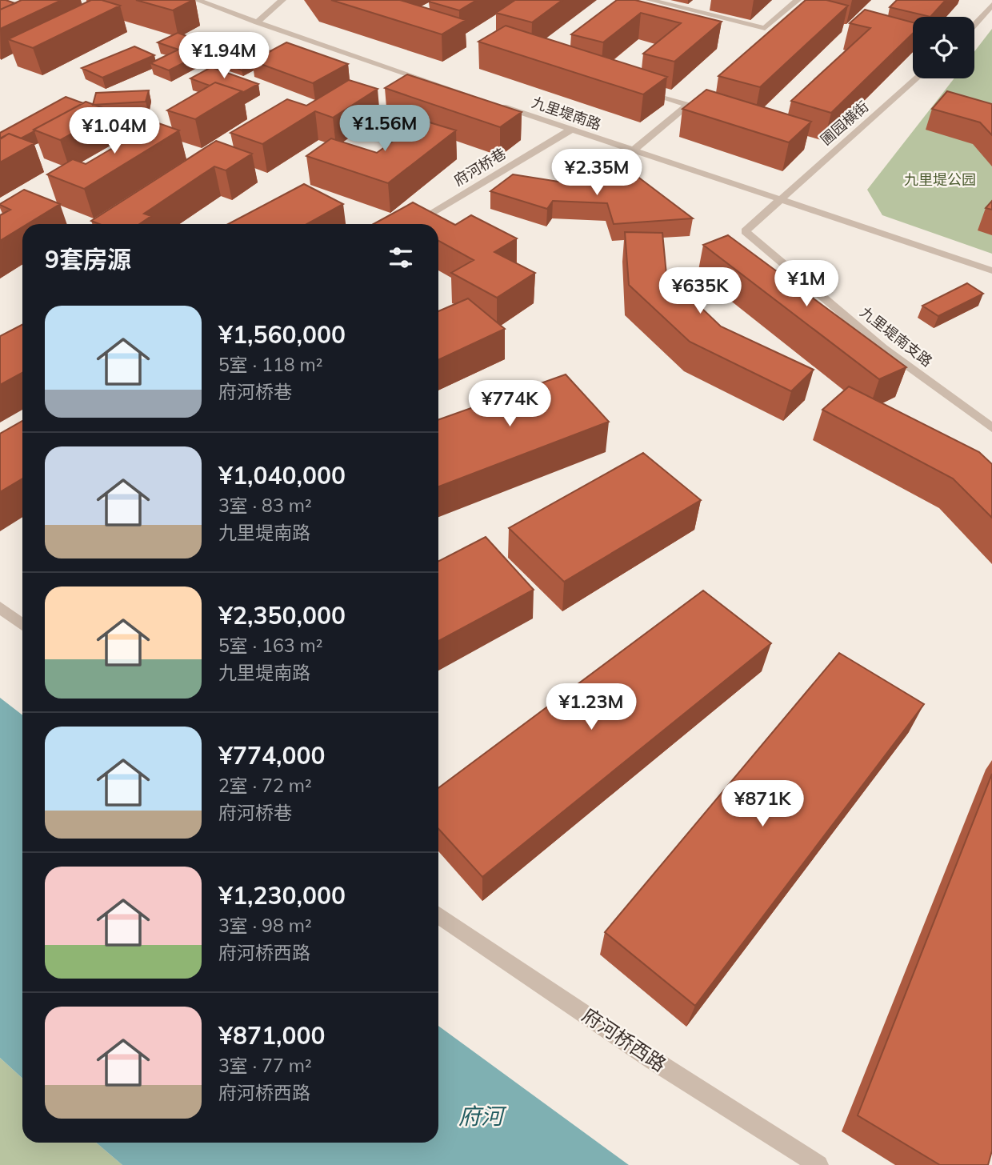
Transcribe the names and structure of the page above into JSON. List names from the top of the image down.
{
  "streets": {
    "street": [
      "九里堤南路",
      "圃园横街",
      "府河桥巷",
      "九里堤南支路",
      "府河桥西路"
    ]
  },
  "crossings": [
    ["九里堤南路", "圃园横街"],
    ["九里堤南路", "府河桥巷"],
    ["九里堤南路", "九里堤南支路"],
    ["圃园横街", "九里堤南支路"]
  ],
  "water": ["府河"],
  "parks": ["九里堤公园"],
  "page": {
    "price": [
      "¥1.94M",
      "¥1.56M",
      "¥1.04M",
      "¥2.35M",
      "¥1M",
      "¥635K",
      "¥774K",
      "¥1.23M",
      "¥871K"
    ],
    "heading": "9套房源",
    "list": [
      {
        "name": "¥1,560,000",
        "note": "5室 · 118 m² · 府河桥巷"
      },
      {
        "name": "¥1,040,000",
        "note": "3室 · 83 m² · 九里堤南路"
      },
      {
        "name": "¥2,350,000",
        "note": "5室 · 163 m² · 九里堤南路"
      },
      {
        "name": "¥774,000",
        "note": "2室 · 72 m² · 府河桥巷"
      },
      {
        "name": "¥1,230,000",
        "note": "3室 · 98 m² · 府河桥西路"
      },
      {
        "name": "¥871,000",
        "note": "3室 · 77 m² · 府河桥西路"
      }
    ]
  }
}
